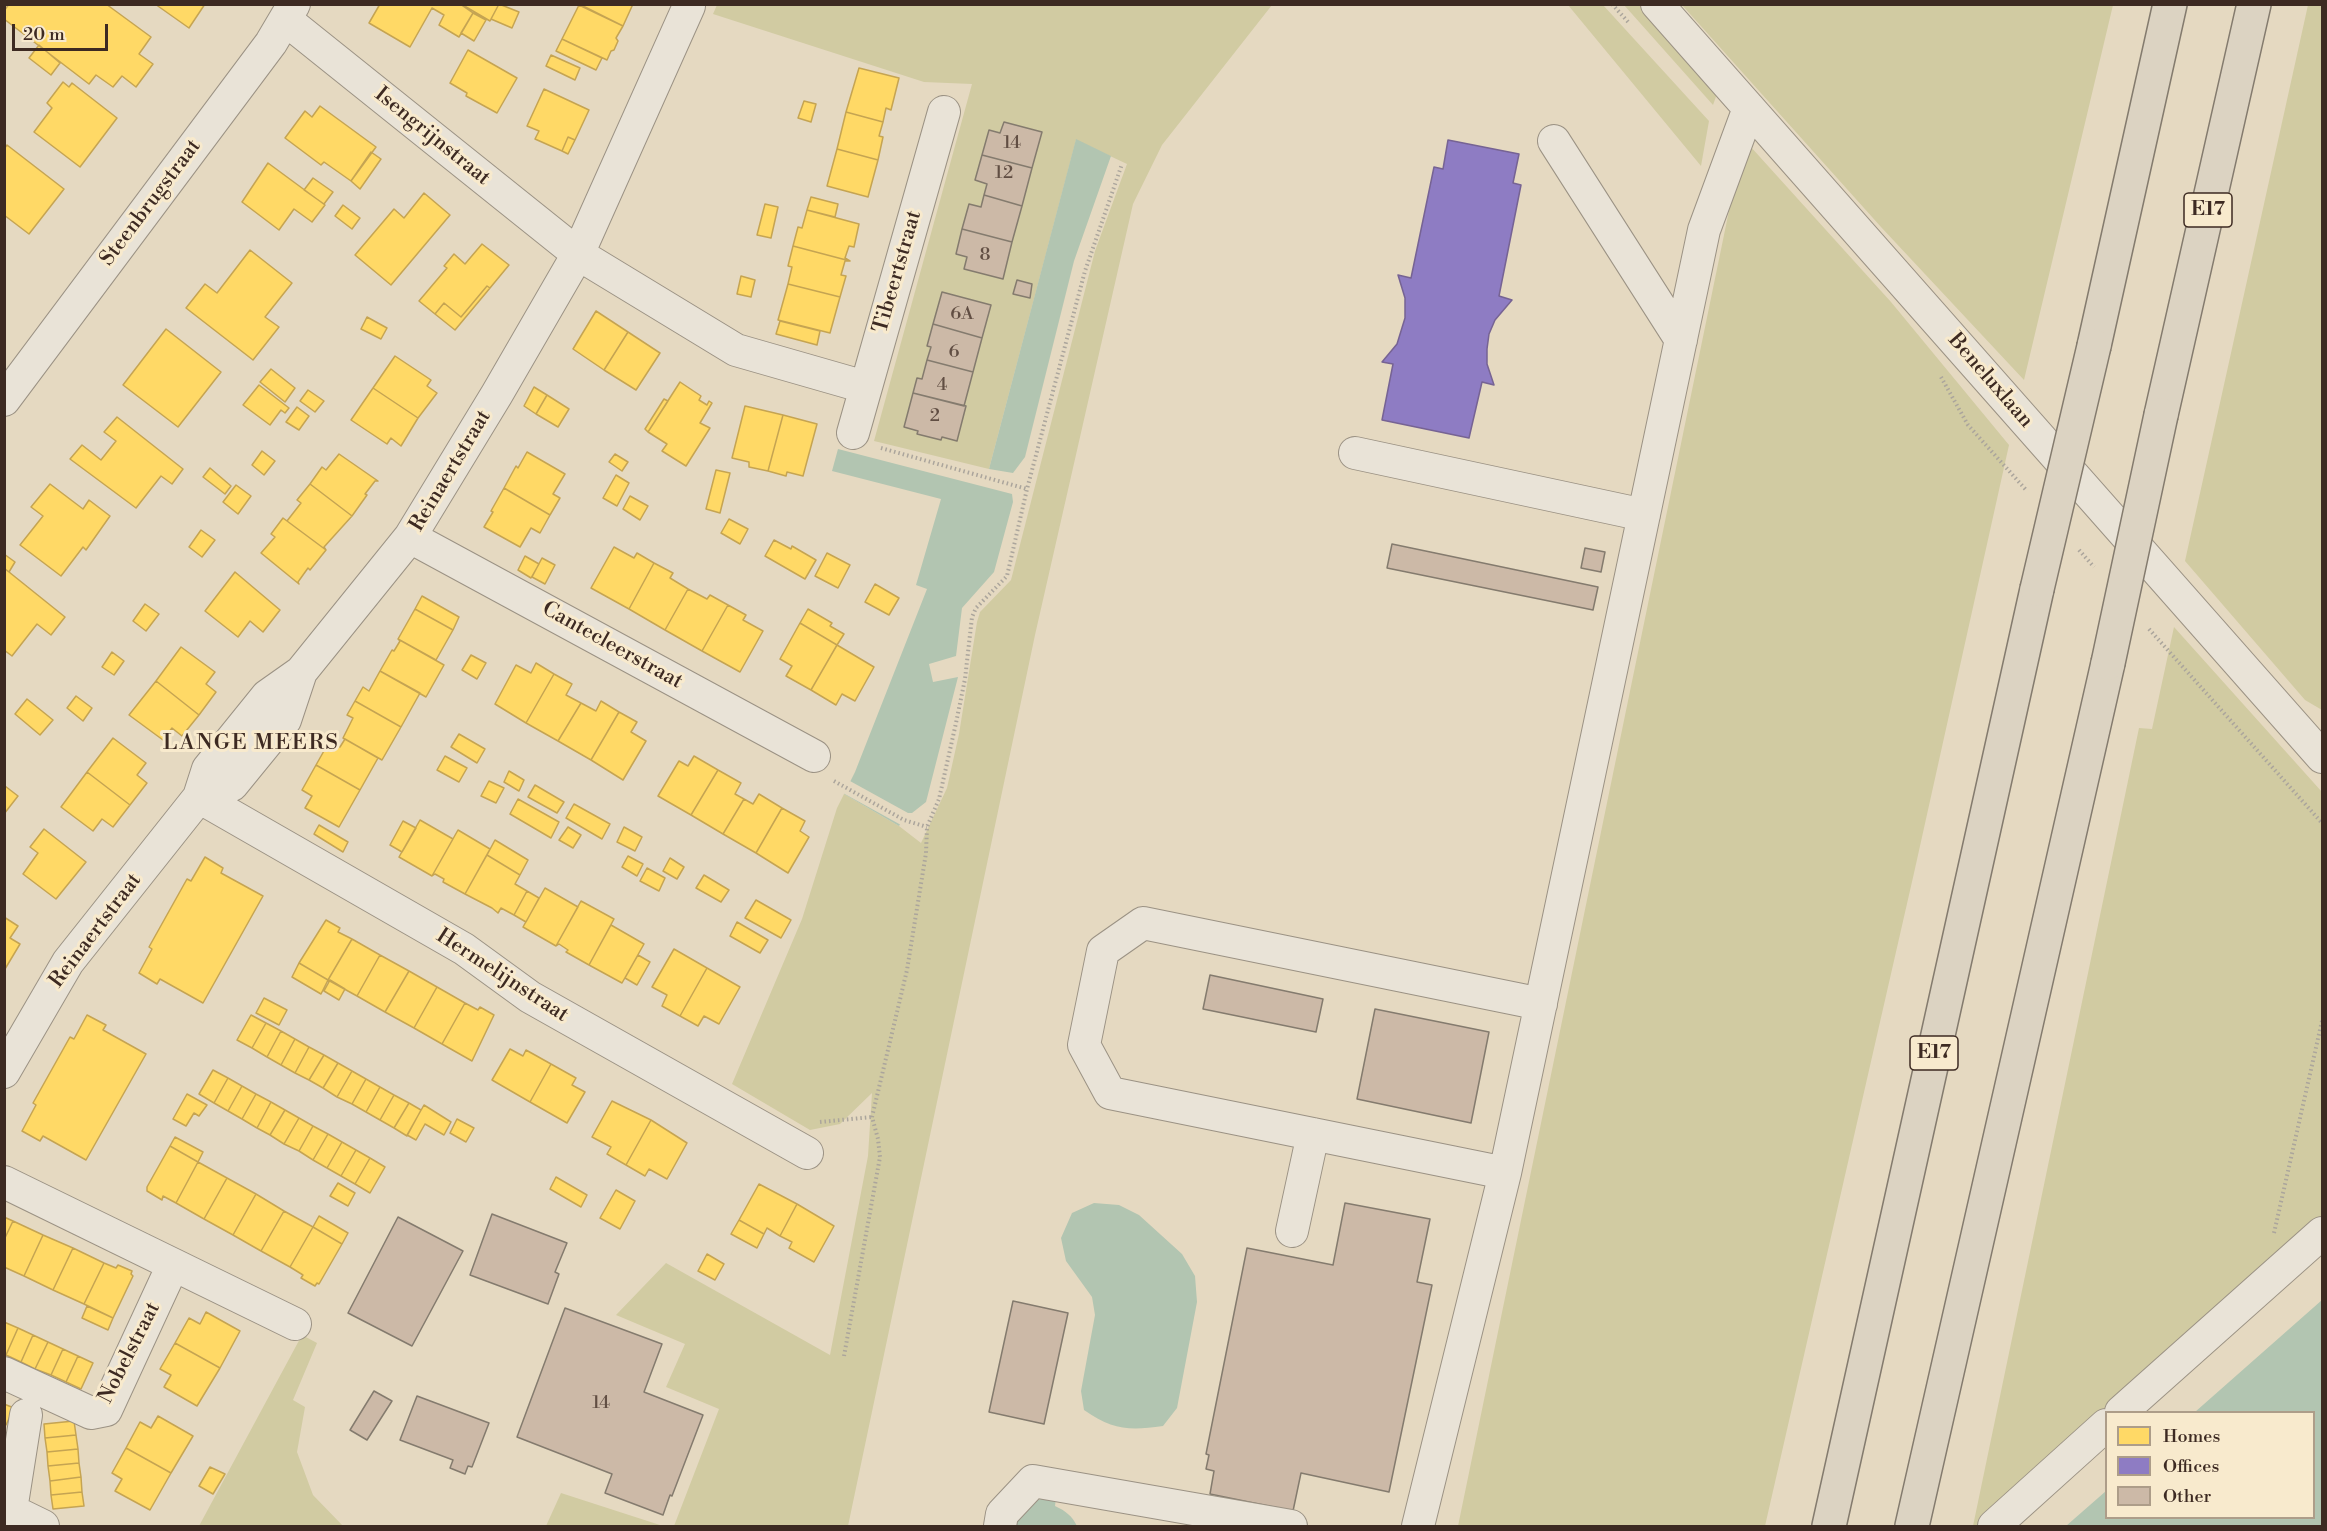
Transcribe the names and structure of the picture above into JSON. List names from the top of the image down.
{
  "streets": {
    "highway": ["E17"],
    "street": [
      "Isengrijnstraat",
      "Steenbrugstraat",
      "Tibeertstraat",
      "Beneluxlaan",
      "Reinaertstraat",
      "Cantecleerstraat",
      "Hermelijnstraat",
      "Nobelstraat"
    ]
  },
  "crossings": [
    ["Isengrijnstraat", "Steenbrugstraat"],
    ["Isengrijnstraat", "Tibeertstraat"],
    ["Isengrijnstraat", "Reinaertstraat"],
    ["Reinaertstraat", "Cantecleerstraat"],
    ["Reinaertstraat", "Hermelijnstraat"]
  ],
  "districts": ["LANGE MEERS"],
  "house_numbers": [
    "14",
    "12",
    "8",
    "6A",
    "6",
    "4",
    "2",
    "14"
  ],
  "legend": ["Homes", "Offices", "Other"],
  "scale_bar": "20 m"
}
